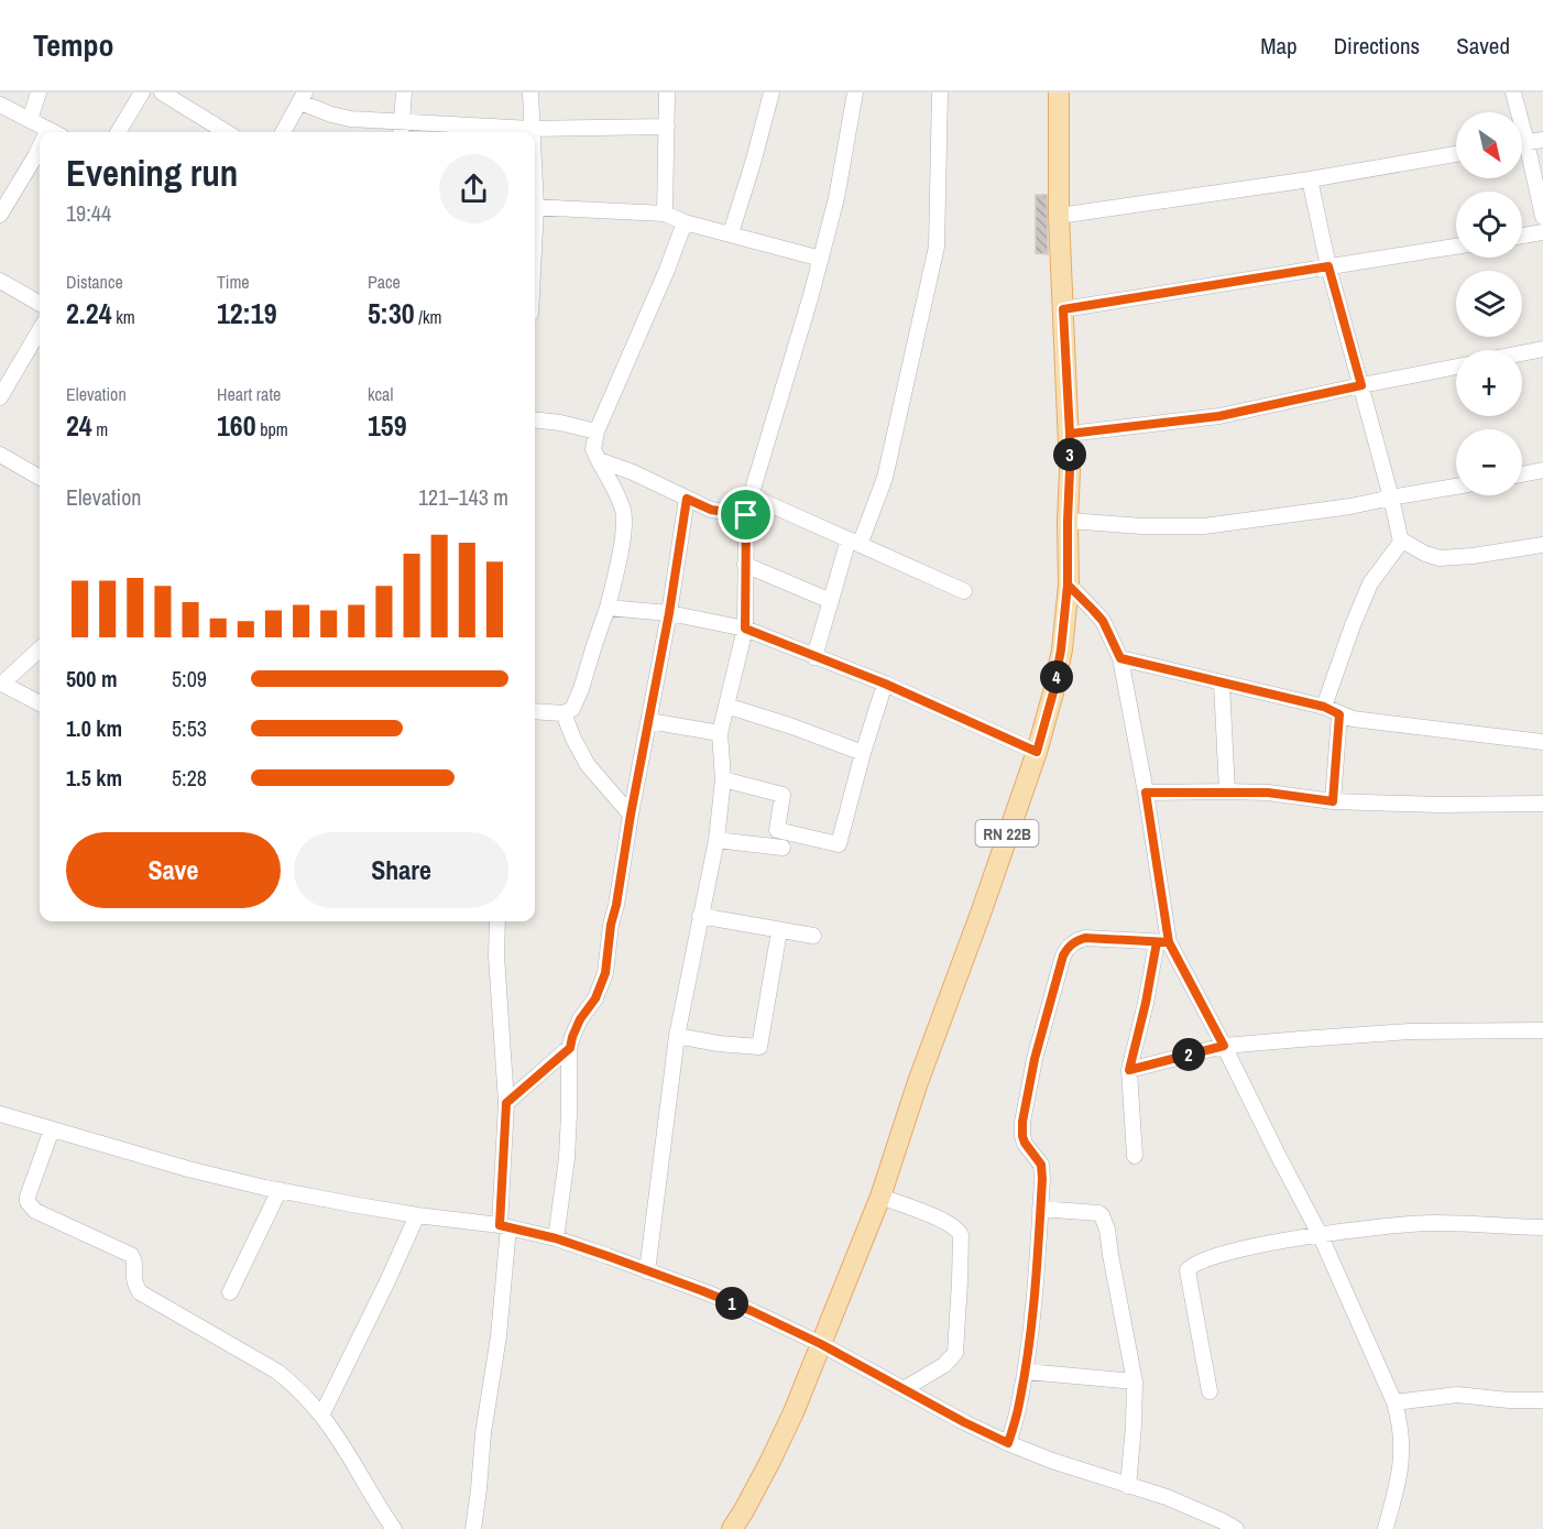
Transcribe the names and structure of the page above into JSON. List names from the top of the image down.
{
  "streets": {
    "main road": ["RN 22B"]
  },
  "north": "bottom right",
  "page": {
    "header": "Tempo",
    "nav": ["Map", "Directions", "Saved"],
    "map_buttons": ["+", "−"],
    "heading": ["Evening run", "19:44"],
    "stats": [
      ["Distance", "2.24 km"],
      ["Time", "12:19"],
      ["Pace", "5:30 /km"],
      ["Elevation", "24 m"],
      ["Heart rate", "160 bpm"],
      ["kcal", "159"]
    ],
    "pins": [
      "3",
      "4",
      "2",
      "1"
    ],
    "chart": ["Elevation", "121–143 m"],
    "list": [
      {
        "name": "500 m",
        "note": "5:09"
      },
      {
        "name": "1.0 km",
        "note": "5:53"
      },
      {
        "name": "1.5 km",
        "note": "5:28"
      }
    ],
    "buttons": ["Save", "Share"]
  }
}
